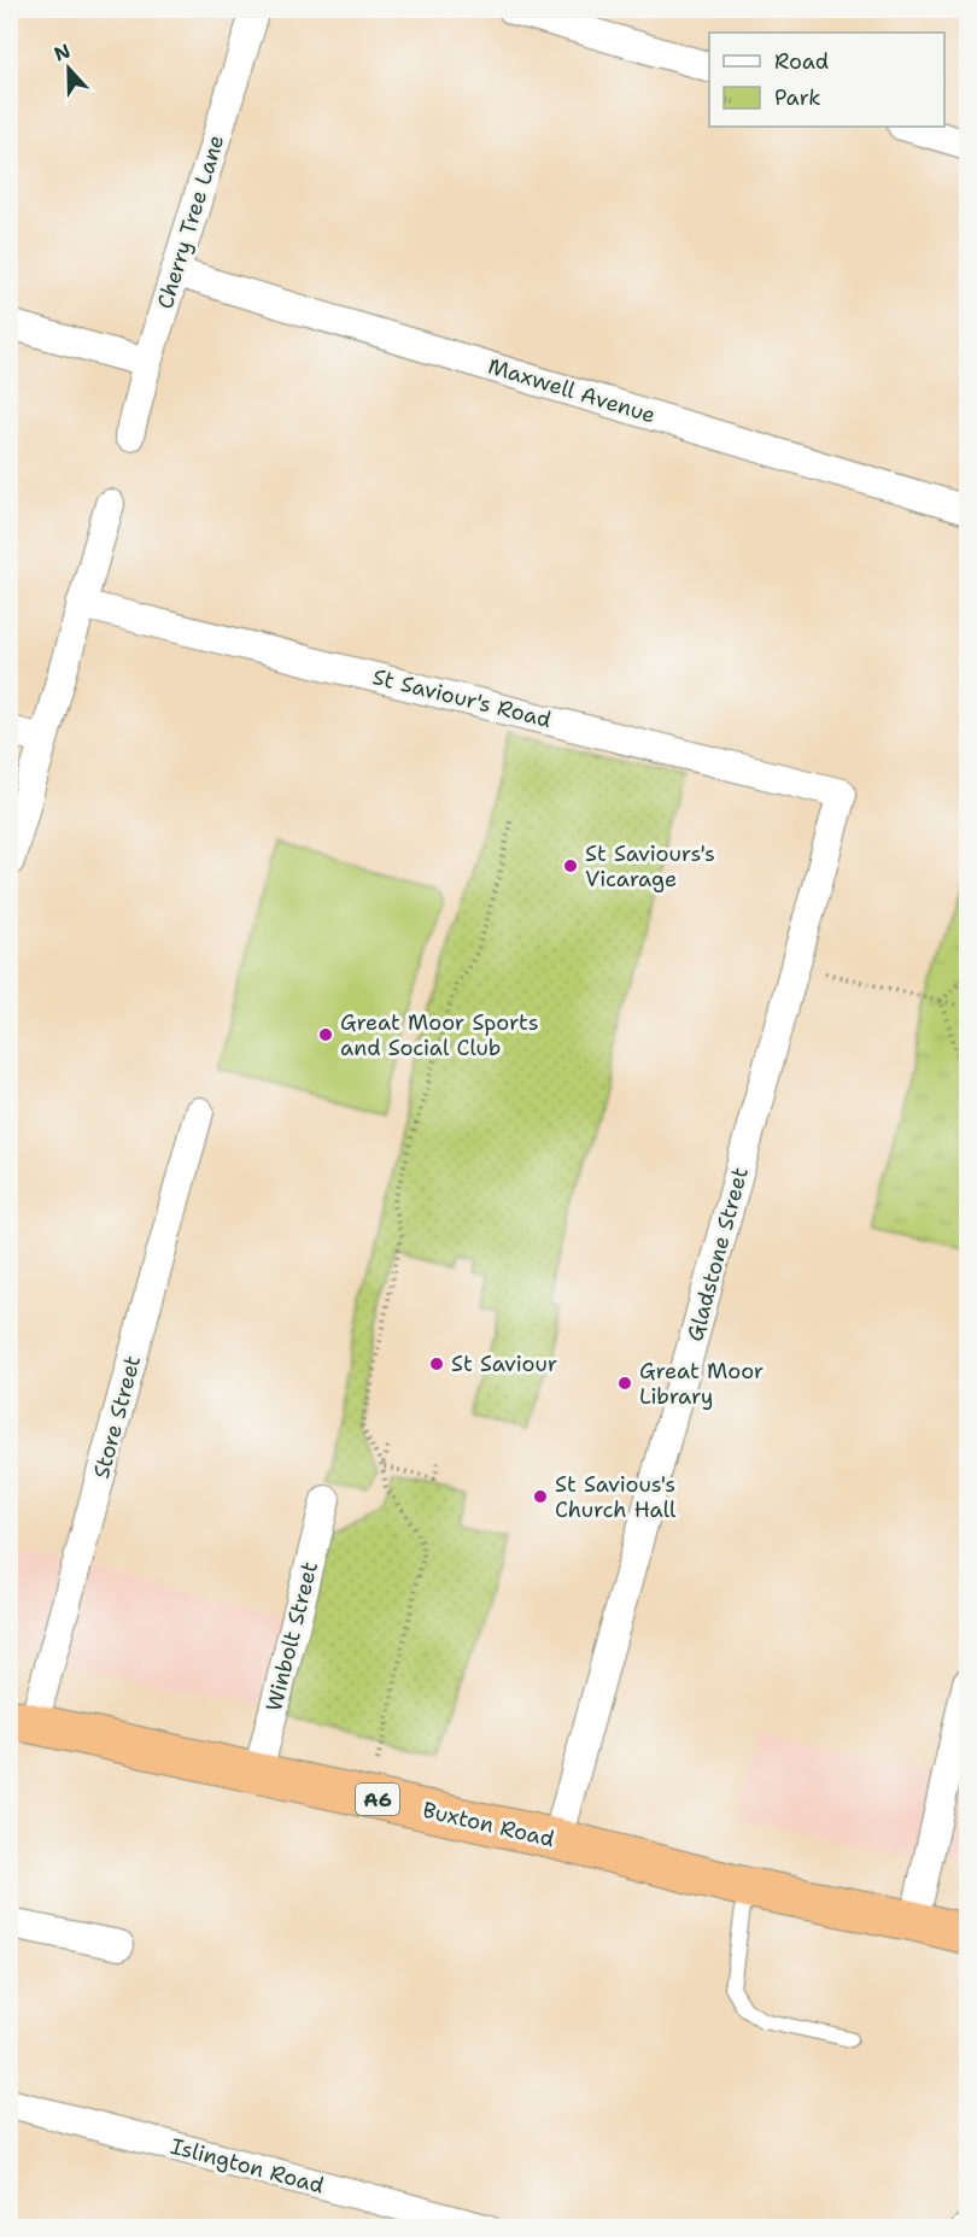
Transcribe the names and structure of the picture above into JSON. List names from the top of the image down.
{
  "streets": {
    "highway": ["A6", "Buxton Road"],
    "street": [
      "Cherry Tree Lane",
      "Maxwell Avenue",
      "St Saviour's Road",
      "Gladstone Street",
      "Store Street",
      "Winbolt Street",
      "Islington Road"
    ]
  },
  "crossings": [
    ["Cherry Tree Lane", "Maxwell Avenue"],
    ["St Saviour's Road", "Gladstone Street"],
    ["Gladstone Street", "Buxton Road"],
    ["Store Street", "Buxton Road"],
    ["Winbolt Street", "Buxton Road"]
  ],
  "places": [
    "St Saviours's Vicarage",
    "Great Moor Sports and Social Club",
    "St Saviour",
    "Great Moor Library",
    "St Savious's Church Hall"
  ],
  "legend": ["Road", "Park"],
  "north": "top"
}
